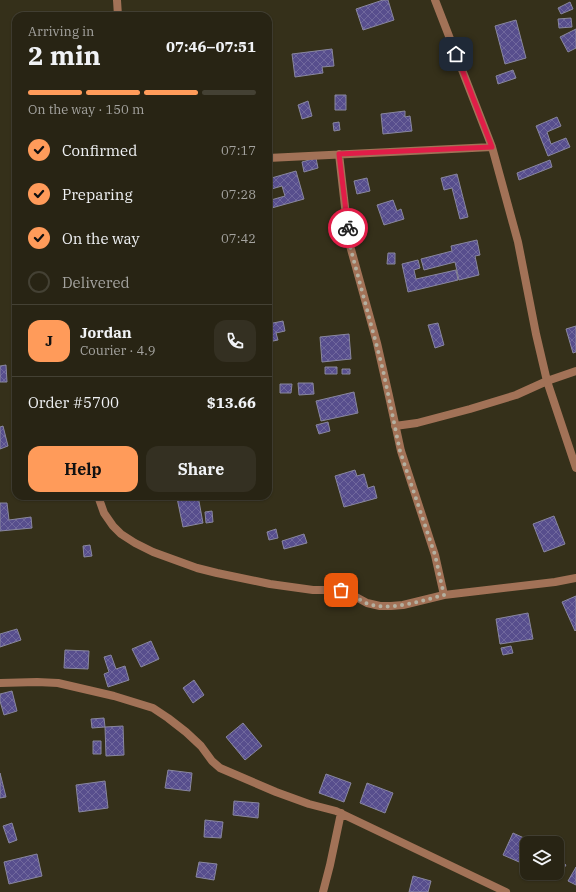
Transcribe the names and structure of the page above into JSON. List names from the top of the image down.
{
  "page": {
    "heading": ["2 min", "Arriving in", "07:46–07:51"],
    "panel": [
      "Jordan",
      "Courier · 4.9",
      "Order #5700",
      "$13.66"
    ],
    "bar": "On the way · 150 m",
    "list": [
      ["Confirmed", "07:17"],
      ["Preparing", "07:28"],
      ["On the way", "07:42"],
      "Delivered"
    ],
    "round": "J",
    "buttons": ["Help", "Share"]
  }
}
